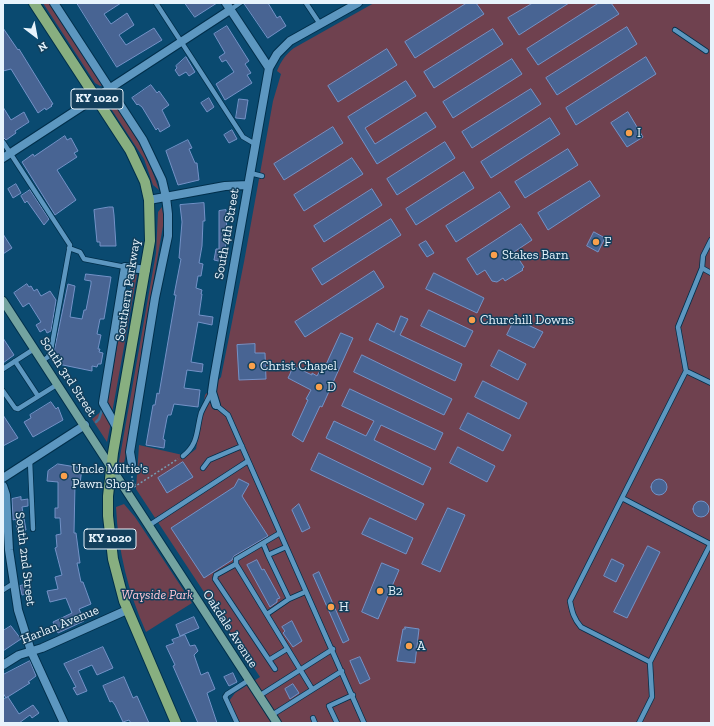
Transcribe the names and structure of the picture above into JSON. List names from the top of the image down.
{
  "streets": {
    "main road": [
      "KY 1020",
      "Southern Parkway",
      "South 3rd Street",
      "Oakdale Avenue"
    ],
    "street": ["South 4th Street", "South 2nd Street", "Harlan Avenue"]
  },
  "crossings": [
    ["KY 1020", "Southern Parkway"],
    ["KY 1020", "Harlan Avenue"],
    ["Southern Parkway", "South 3rd Street"],
    ["Southern Parkway", "Harlan Avenue"],
    ["Southern Parkway", "Oakdale Avenue"],
    ["South 3rd Street", "Oakdale Avenue"],
    ["South 2nd Street", "Harlan Avenue"]
  ],
  "parks": ["Wayside Park"],
  "places": [
    "I",
    "F",
    "Stakes Barn",
    "Churchill Downs",
    "Christ Chapel",
    "D",
    "Uncle Miltie's Pawn Shop",
    "B2",
    "H",
    "A"
  ],
  "north": "bottom right"
}
